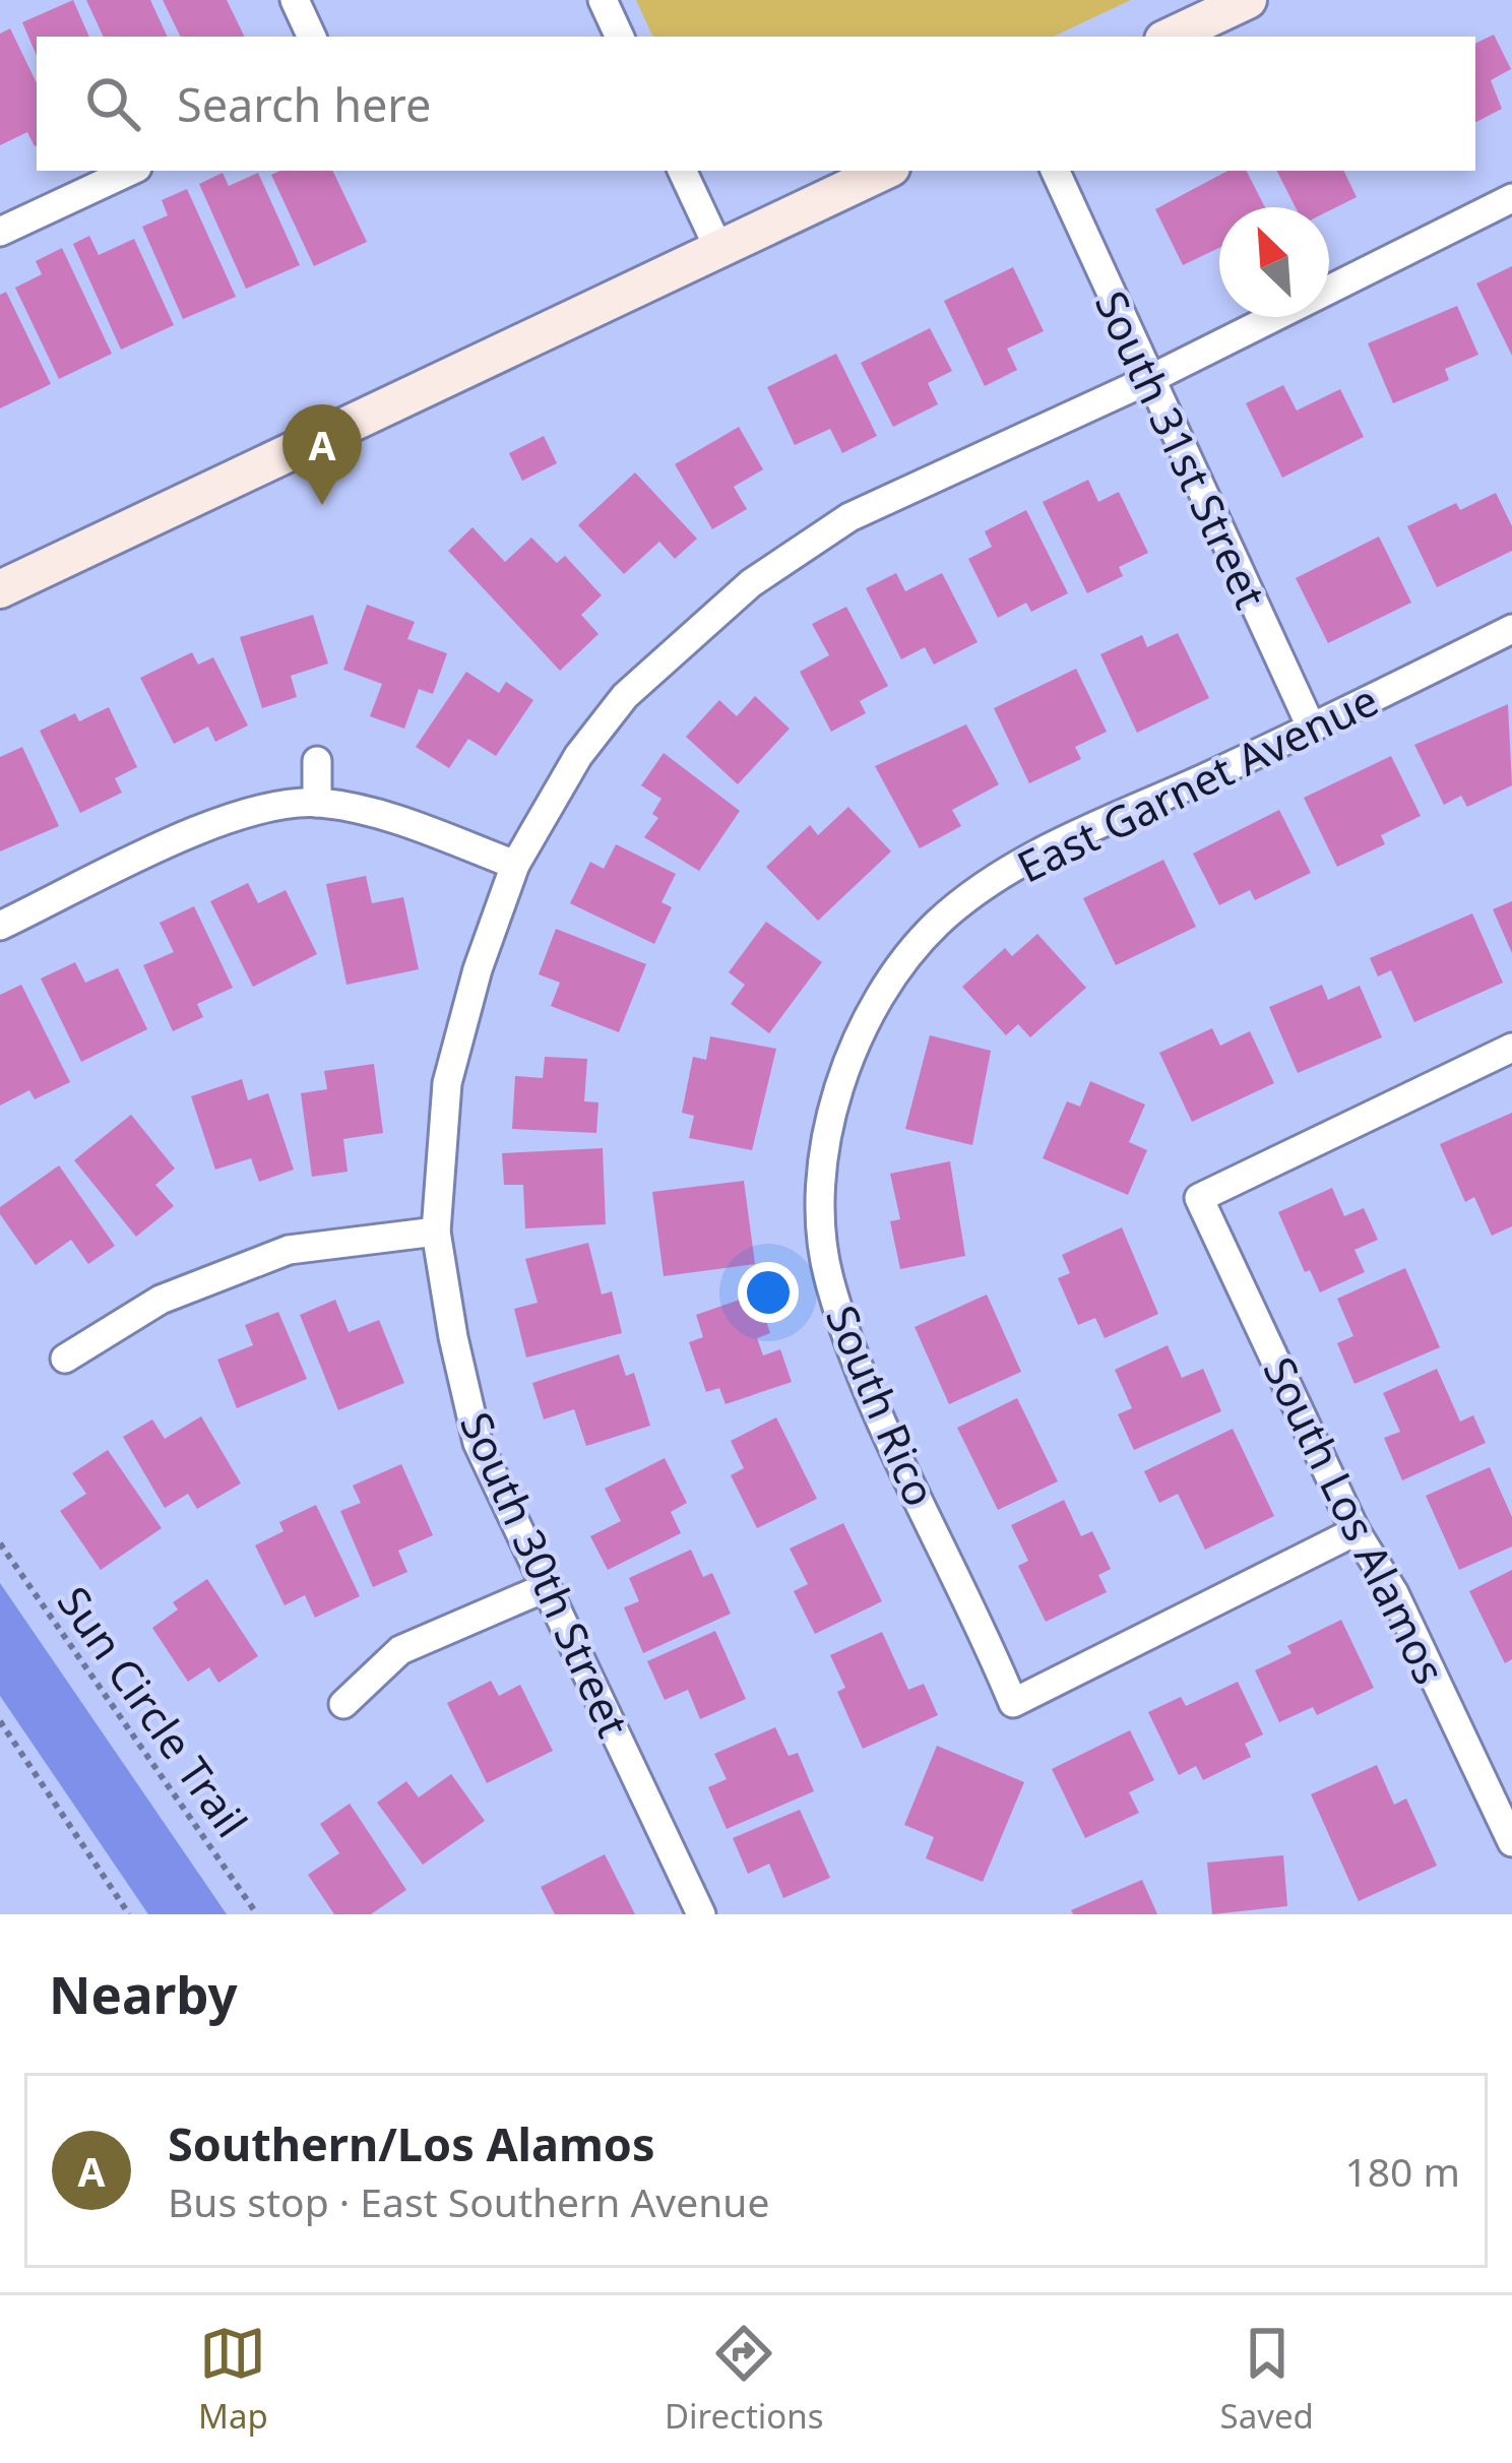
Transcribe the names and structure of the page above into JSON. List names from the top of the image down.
{
  "streets": {
    "street": [
      "South 31st Street",
      "East Garnet Avenue",
      "South Rico",
      "South Los Alamos",
      "South 30th Street"
    ],
    "path": ["Sun Circle Trail"]
  },
  "crossings": [
    ["South 31st Street", "East Garnet Avenue"],
    ["South 31st Street", "South 30th Street"],
    ["East Garnet Avenue", "South Rico"],
    ["South Rico", "South Los Alamos"]
  ],
  "north": "top left",
  "page": {
    "search": "Search here",
    "pins": "A",
    "heading": "Nearby",
    "list": [
      {
        "mark": "A",
        "name": "Southern/Los Alamos",
        "note": "Bus stop · East Southern Avenue",
        "value": "180 m"
      }
    ],
    "nav": ["Map", "Directions", "Saved"]
  }
}
